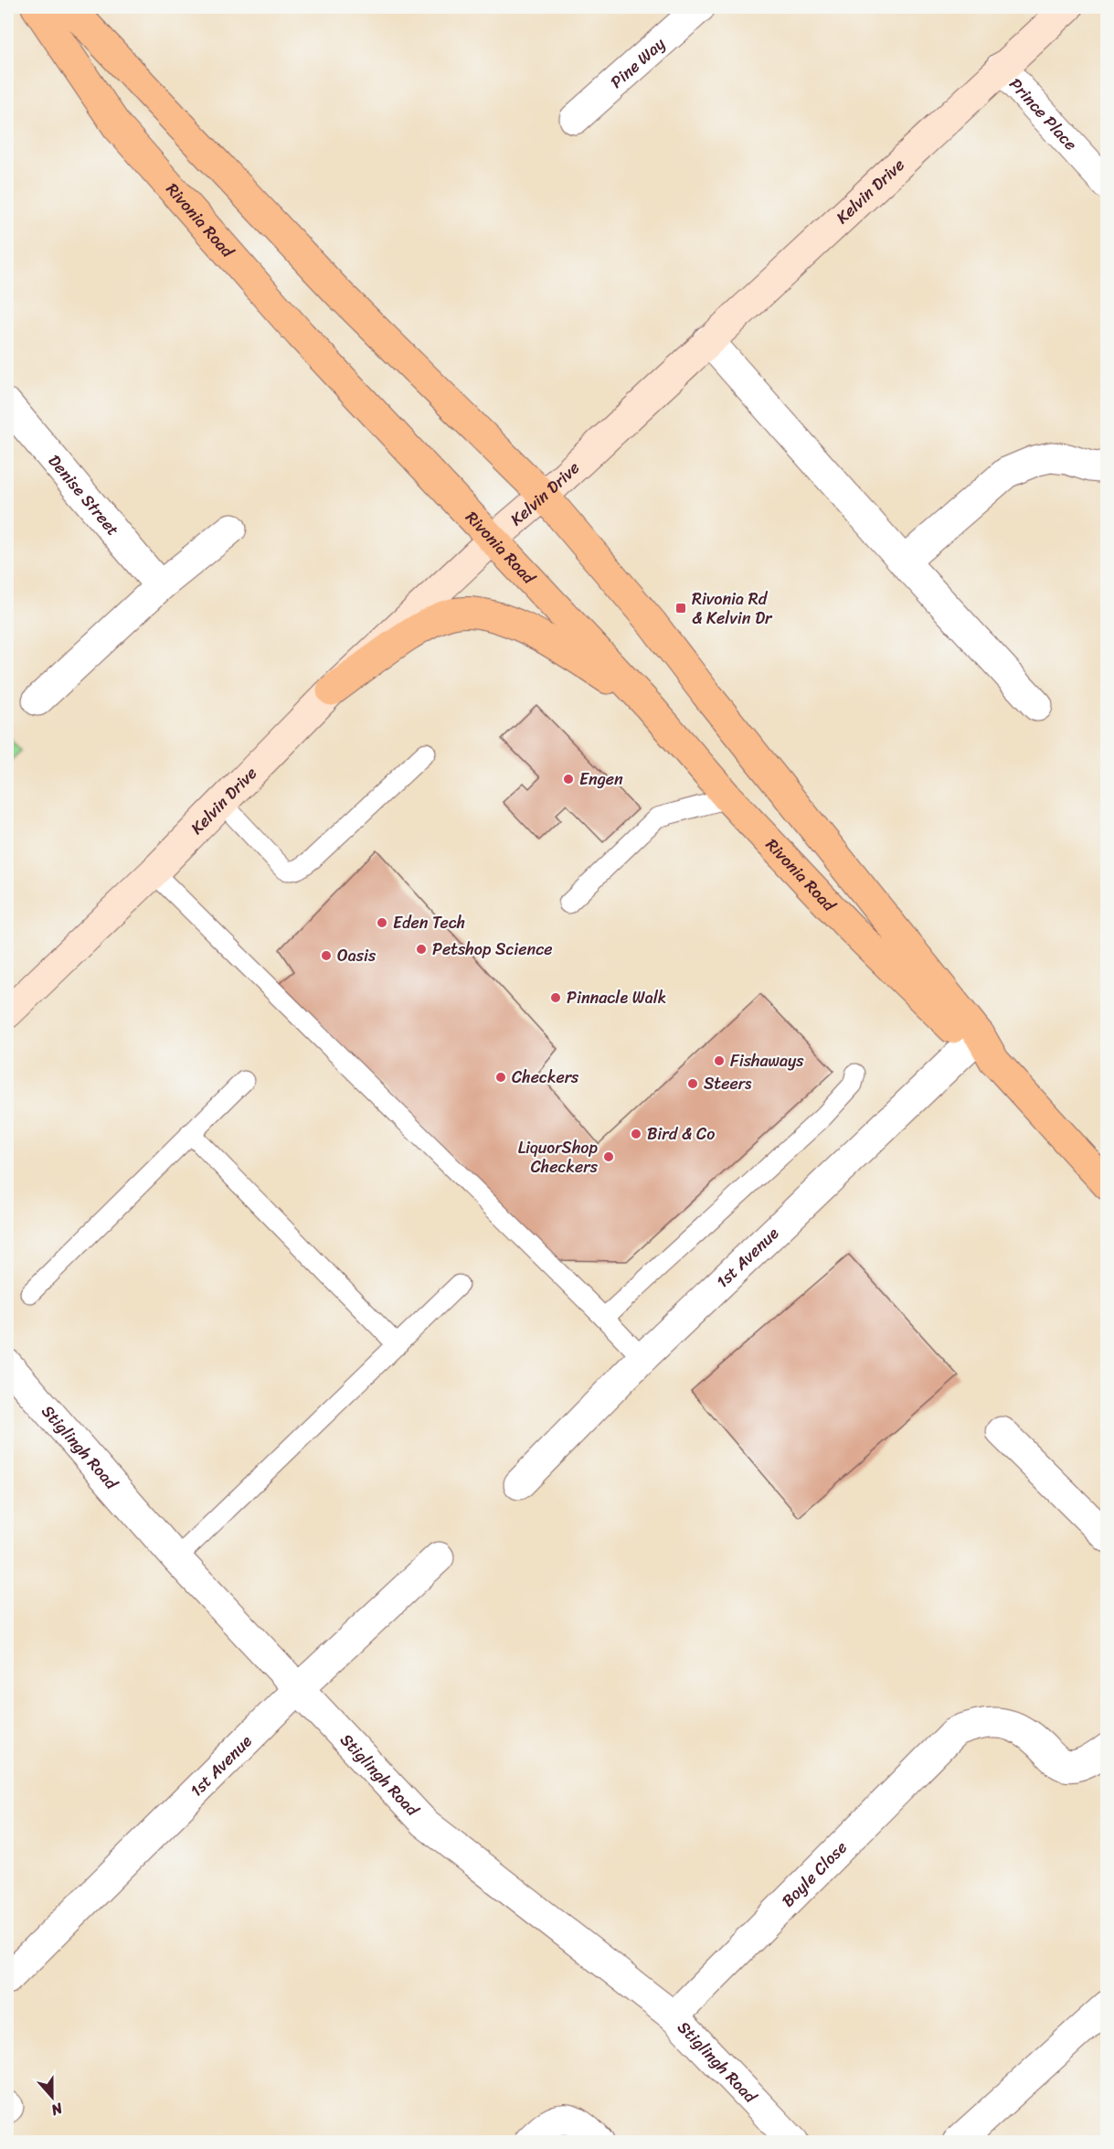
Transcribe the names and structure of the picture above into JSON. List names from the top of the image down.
{
  "streets": {
    "main road": ["Kelvin Drive", "Rivonia Road"],
    "street": [
      "Pine Way",
      "Prince Place",
      "Denise Street",
      "1st Avenue",
      "Stiglingh Road",
      "Boyle Close"
    ]
  },
  "crossings": [
    ["Prince Place", "Kelvin Drive"],
    ["Kelvin Drive", "Rivonia Road"],
    ["Rivonia Road", "1st Avenue"],
    ["1st Avenue", "Stiglingh Road"],
    ["Stiglingh Road", "Boyle Close"]
  ],
  "places": {
    "transit": ["Rivonia Rd & Kelvin Dr"],
    "other": [
      "Engen",
      "Eden Tech",
      "Petshop Science",
      "Oasis",
      "Pinnacle Walk",
      "Fishaways",
      "Checkers",
      "Steers",
      "Bird & Co",
      "LiquorShop Checkers"
    ]
  },
  "north": "bottom"
}
